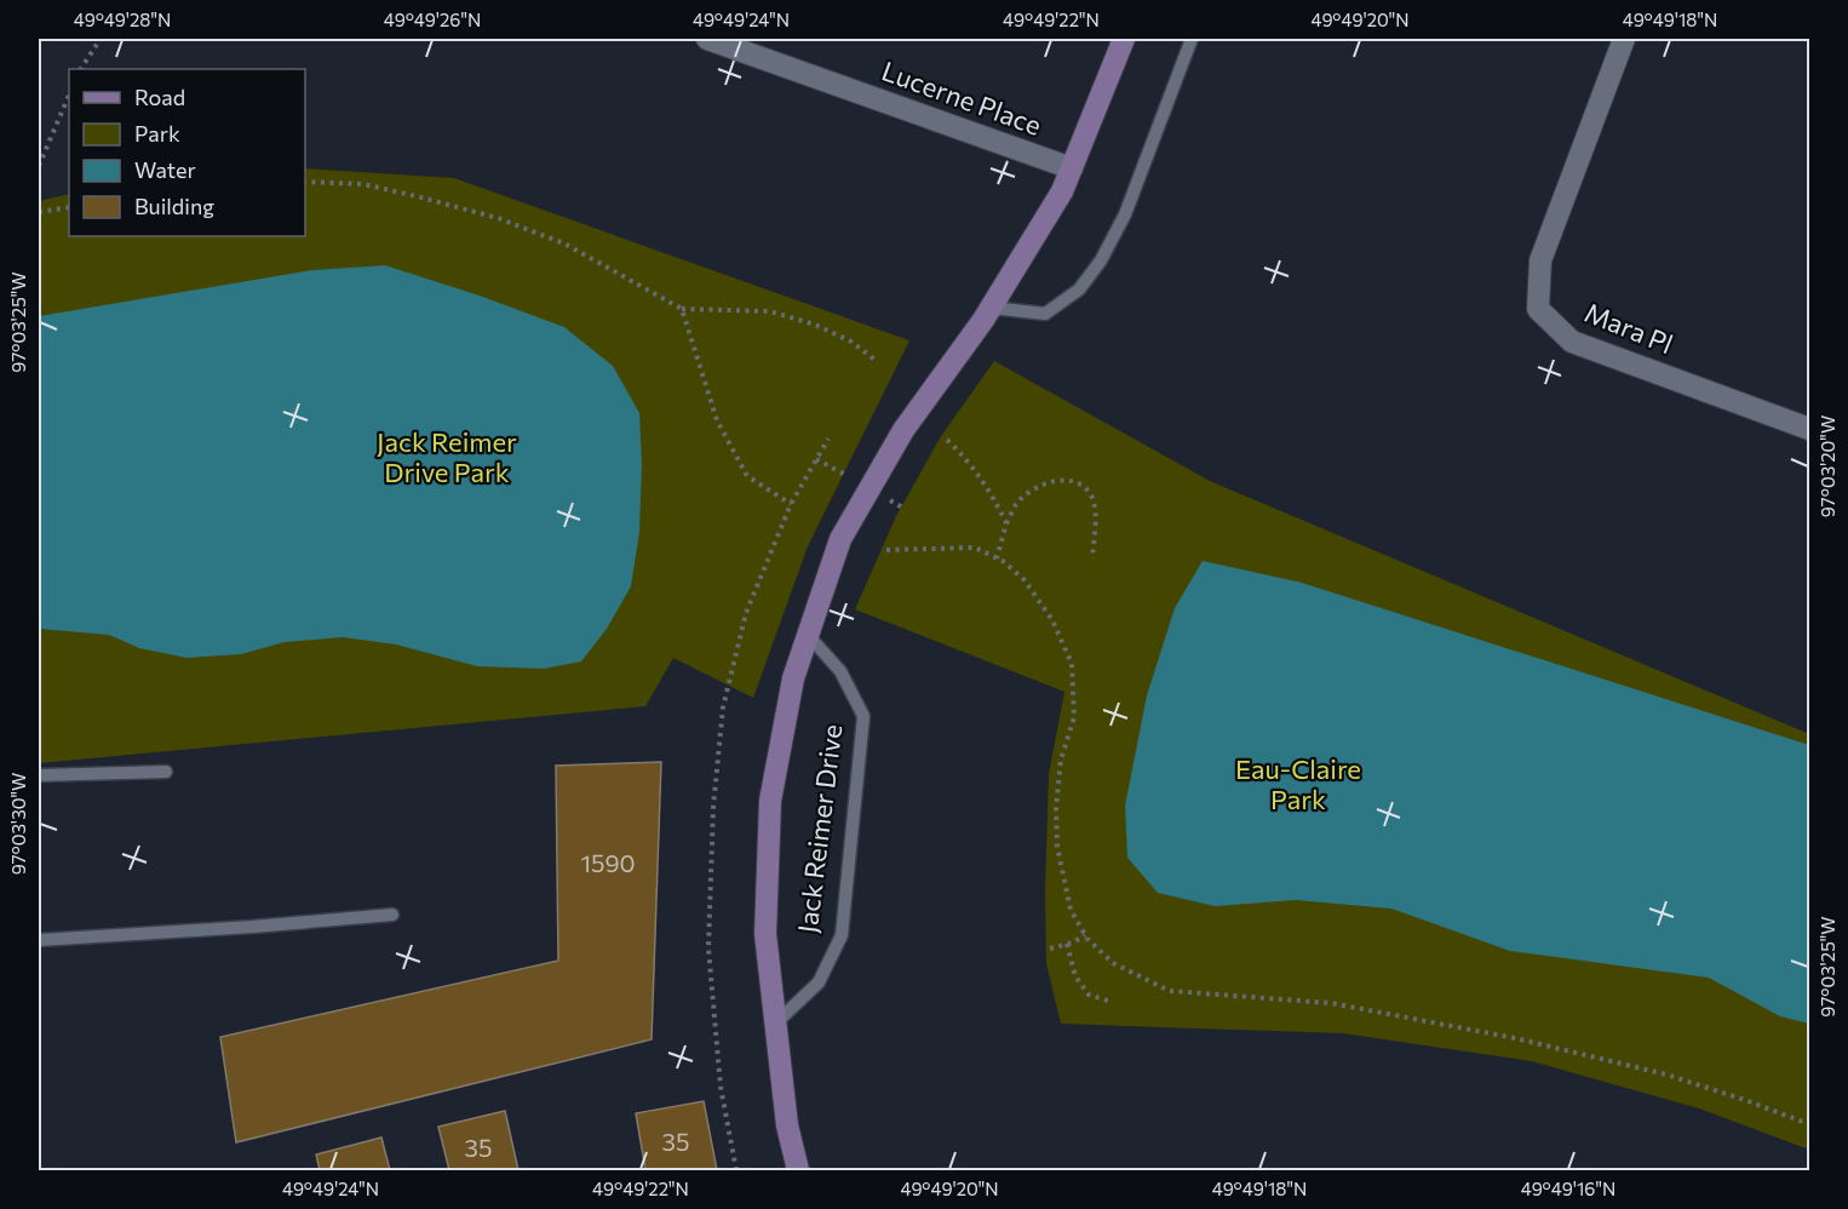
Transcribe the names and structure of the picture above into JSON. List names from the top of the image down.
{
  "streets": {
    "street": ["Lucerne Place", "Mara Pl", "Jack Reimer Drive"]
  },
  "crossings": [
    ["Lucerne Place", "Jack Reimer Drive"]
  ],
  "parks": ["Jack Reimer Drive Park", "Eau-Claire Park"],
  "house_numbers": ["1590", "35", "35"],
  "legend": [
    "Road",
    "Park",
    "Water",
    "Building"
  ],
  "coordinates": [
    "49°49'28\"N",
    "49°49'26\"N",
    "49°49'24\"N",
    "49°49'22\"N",
    "49°49'20\"N",
    "49°49'18\"N",
    "97°03'25\"W",
    "97°03'20\"W",
    "97°03'30\"W",
    "49°49'16\"N"
  ]
}
